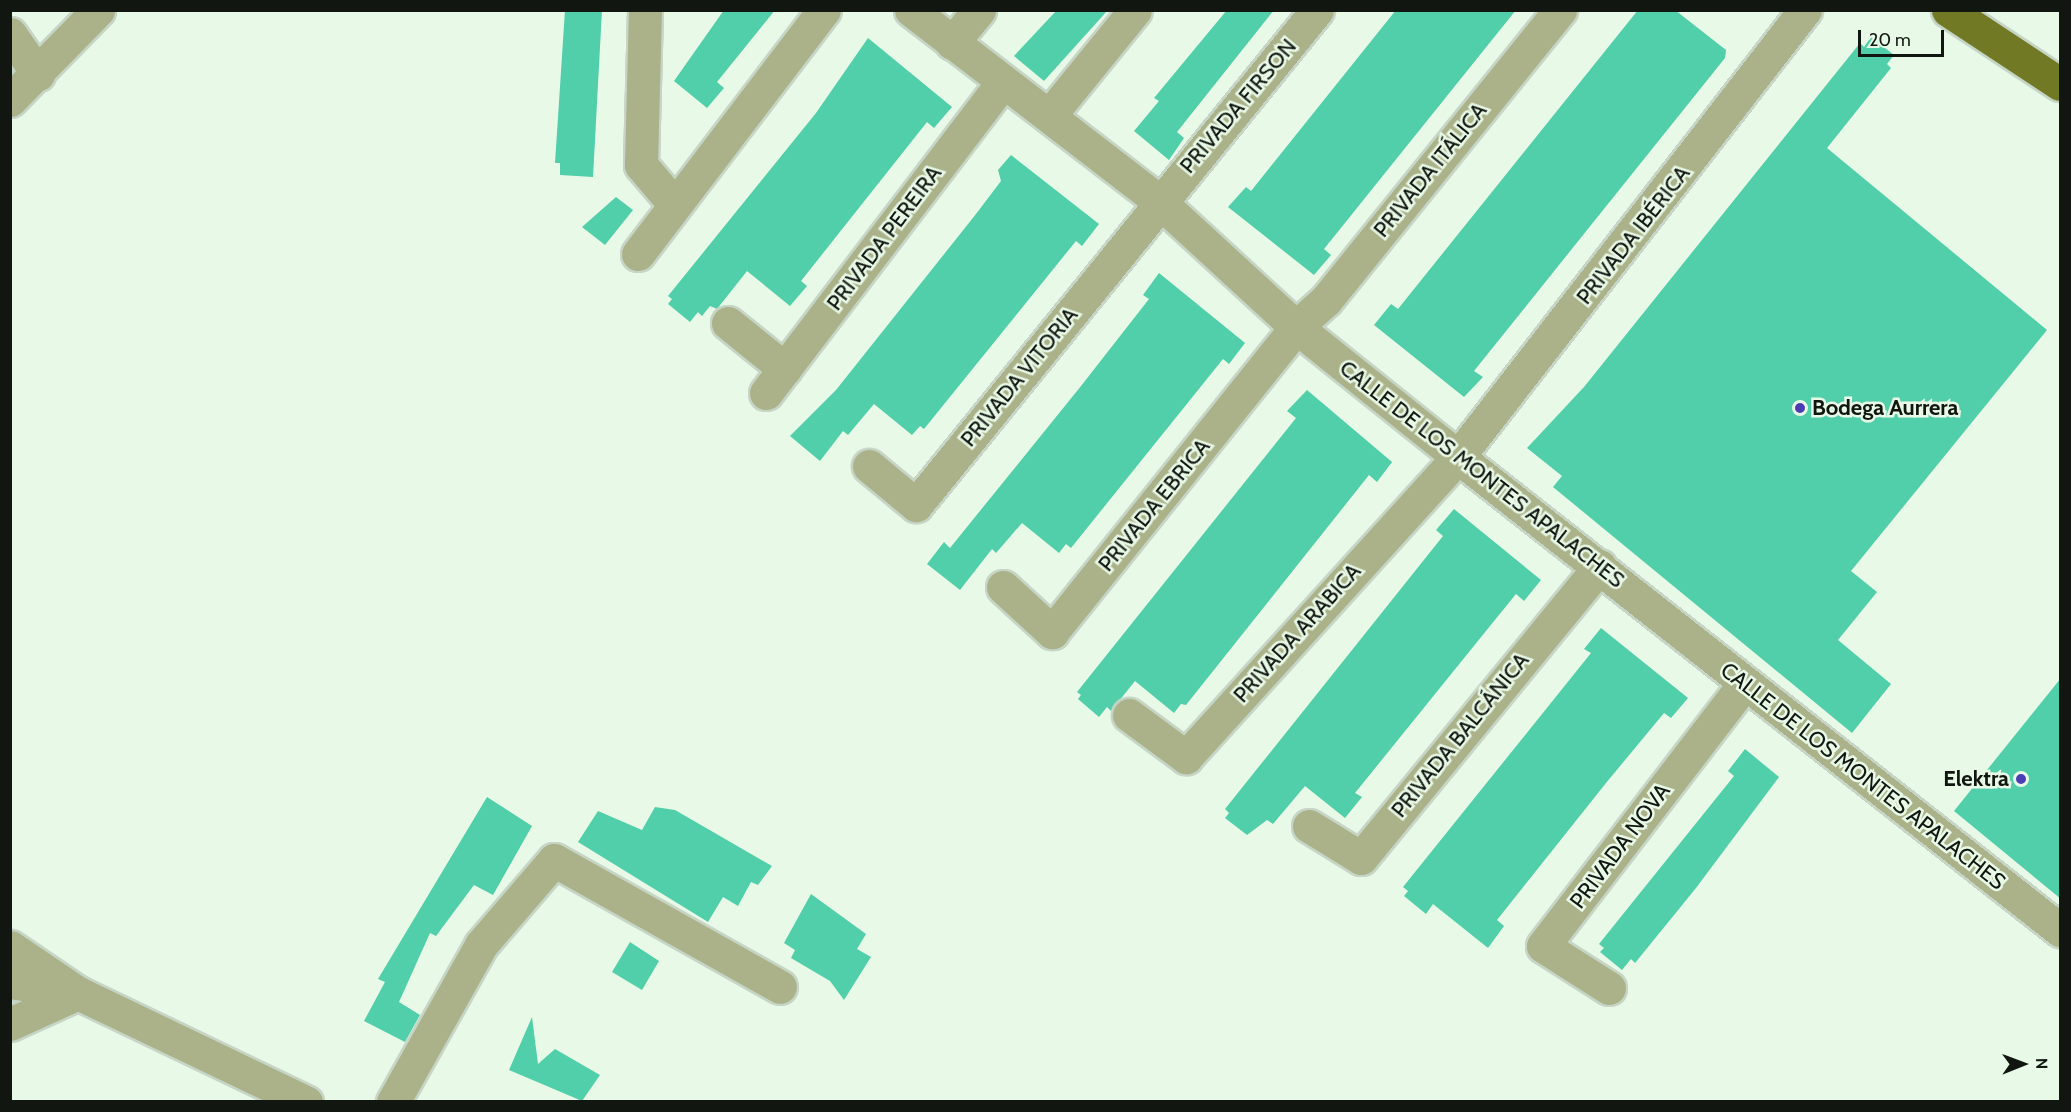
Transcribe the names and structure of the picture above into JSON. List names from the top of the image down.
{
  "streets": {
    "street": [
      "PRIVADA FIRSON",
      "PRIVADA ITÁLICA",
      "PRIVADA IBÉRICA",
      "PRIVADA PEREIRA",
      "PRIVADA VITORIA",
      "CALLE DE LOS MONTES APALACHES",
      "PRIVADA EBRICA",
      "PRIVADA ARABICA",
      "PRIVADA BALCÁNICA",
      "PRIVADA NOVA"
    ]
  },
  "crossings": [
    ["PRIVADA FIRSON", "PRIVADA VITORIA"],
    ["PRIVADA FIRSON", "CALLE DE LOS MONTES APALACHES"],
    ["PRIVADA ITÁLICA", "CALLE DE LOS MONTES APALACHES"],
    ["PRIVADA ITÁLICA", "PRIVADA EBRICA"],
    ["PRIVADA IBÉRICA", "CALLE DE LOS MONTES APALACHES"],
    ["PRIVADA IBÉRICA", "PRIVADA ARABICA"],
    ["PRIVADA PEREIRA", "CALLE DE LOS MONTES APALACHES"],
    ["PRIVADA VITORIA", "CALLE DE LOS MONTES APALACHES"],
    ["CALLE DE LOS MONTES APALACHES", "PRIVADA EBRICA"],
    ["CALLE DE LOS MONTES APALACHES", "PRIVADA ARABICA"],
    ["CALLE DE LOS MONTES APALACHES", "PRIVADA BALCÁNICA"],
    ["CALLE DE LOS MONTES APALACHES", "PRIVADA NOVA"]
  ],
  "places": ["Bodega Aurrera", "Elektra"],
  "scale_bar": "20 m",
  "north": "right"
}
